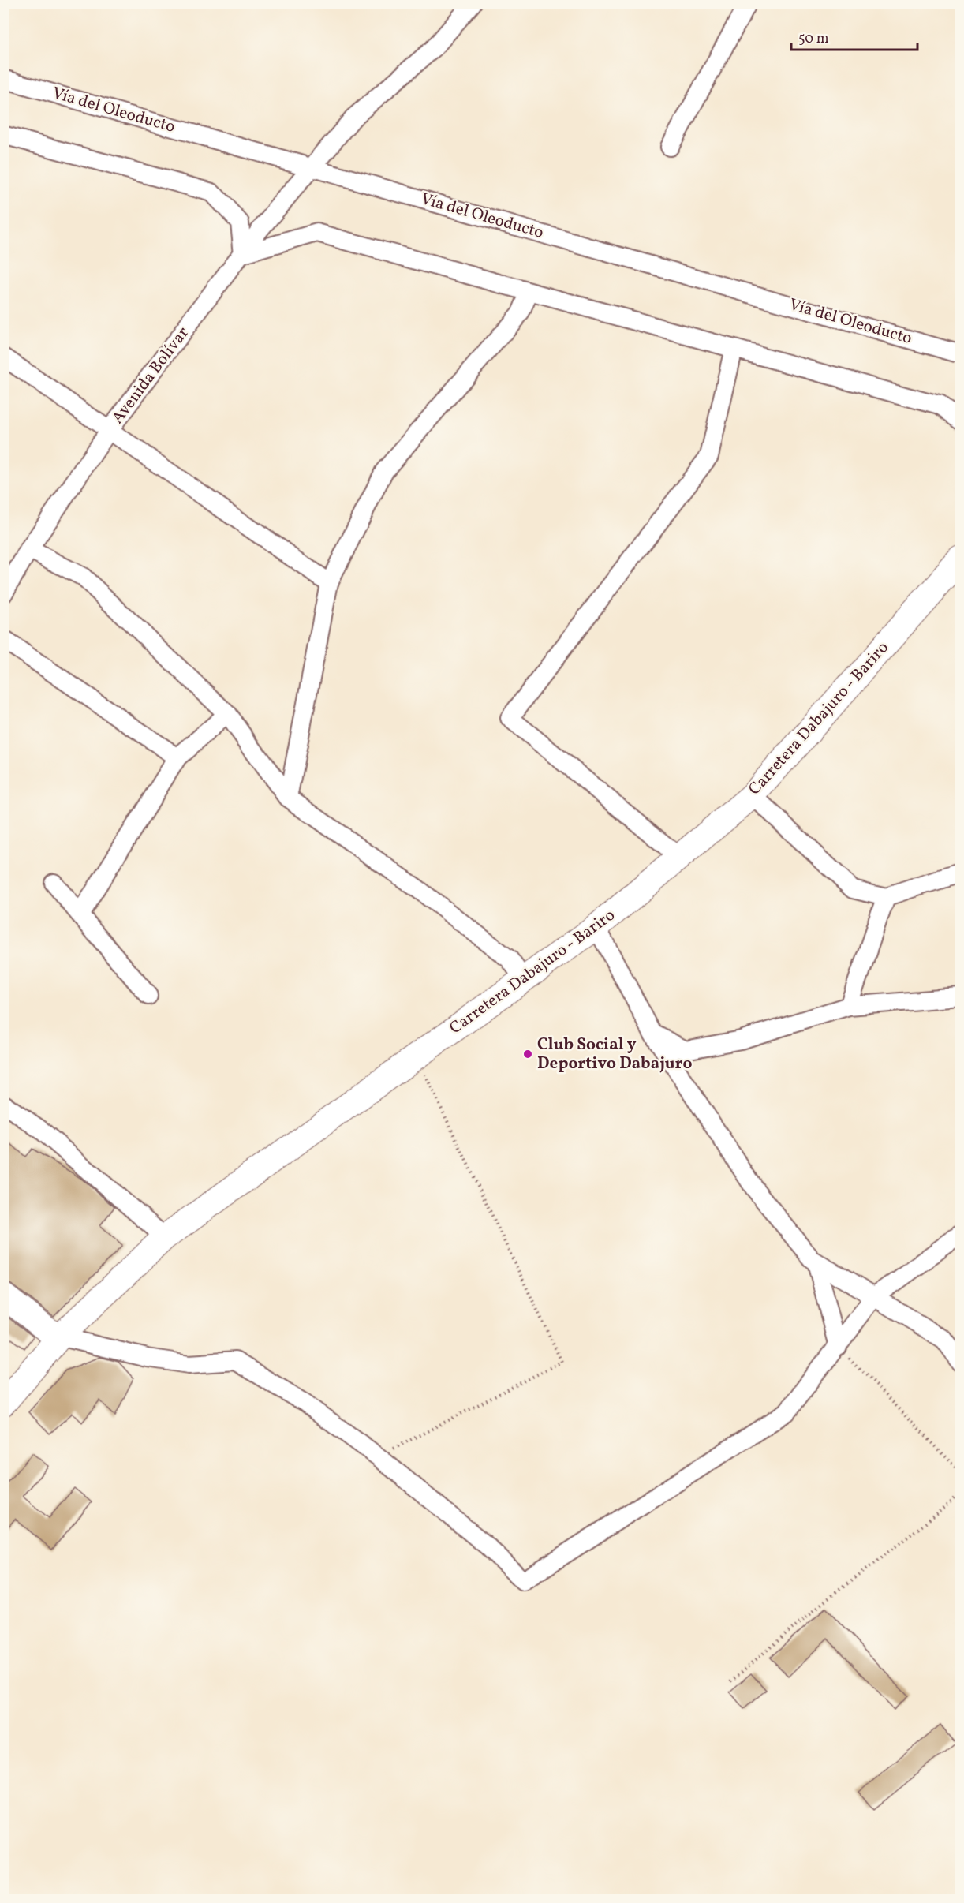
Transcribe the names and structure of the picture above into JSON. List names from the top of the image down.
{
  "streets": {
    "street": ["Vía del Oleoducto", "Avenida Bolívar", "Carretera Dabajuro - Bariro"]
  },
  "crossings": [
    ["Vía del Oleoducto", "Avenida Bolívar"]
  ],
  "places": ["Club Social y Deportivo Dabajuro"],
  "scale_bar": "50 m"
}
